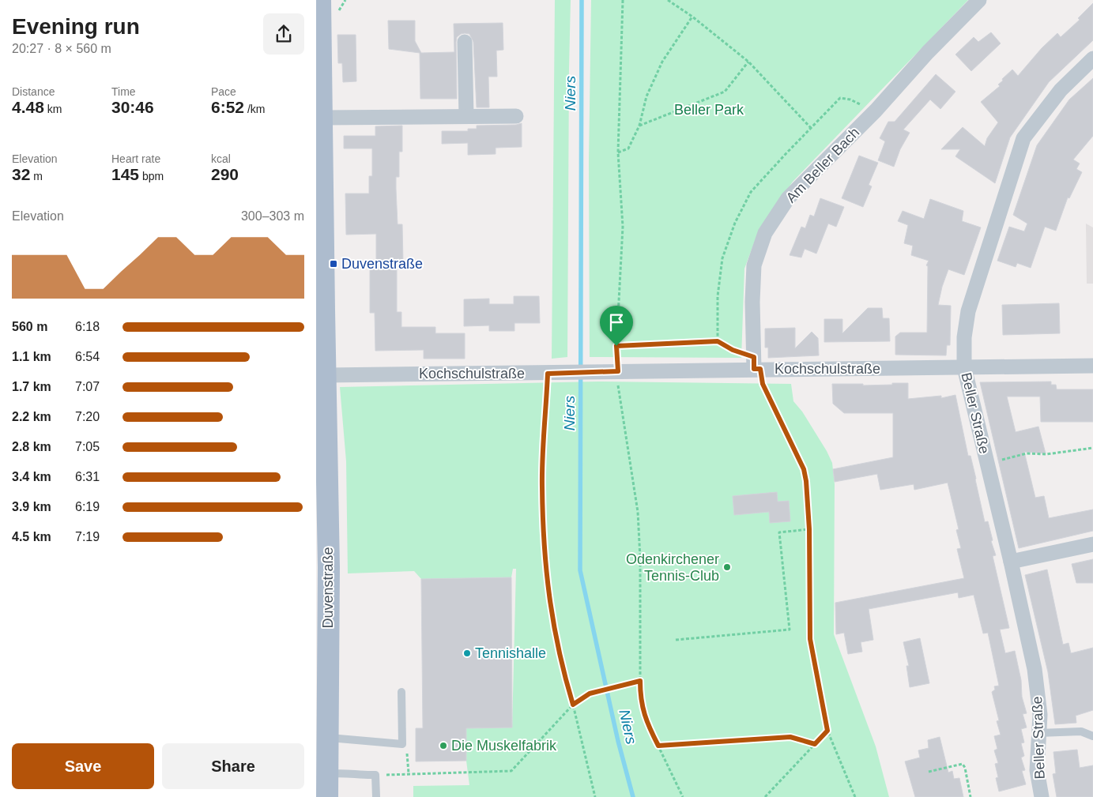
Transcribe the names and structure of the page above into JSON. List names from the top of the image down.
{
  "streets": {
    "main road": ["Duvenstraße"],
    "street": ["Am Beller Bach", "Kochschulstraße", "Beller Straße"]
  },
  "crossings": [
    ["Am Beller Bach", "Kochschulstraße"],
    ["Kochschulstraße", "Beller Straße"],
    ["Kochschulstraße", "Duvenstraße"]
  ],
  "water": ["Niers"],
  "parks": ["Beller Park"],
  "places": {
    "transit": ["Duvenstraße"],
    "other": ["Odenkirchener Tennis-Club", "Tennishalle", "Die Muskelfabrik"]
  },
  "page": {
    "heading": ["Evening run", "20:27 · 8 × 560 m"],
    "stats": [
      ["Distance", "4.48 km"],
      ["Time", "30:46"],
      ["Pace", "6:52 /km"],
      ["Elevation", "32 m"],
      ["Heart rate", "145 bpm"],
      ["kcal", "290"]
    ],
    "chart": ["Elevation", "300–303 m"],
    "list": [
      {
        "name": "560 m",
        "note": "6:18"
      },
      {
        "name": "1.1 km",
        "note": "6:54"
      },
      {
        "name": "1.7 km",
        "note": "7:07"
      },
      {
        "name": "2.2 km",
        "note": "7:20"
      },
      {
        "name": "2.8 km",
        "note": "7:05"
      },
      {
        "name": "3.4 km",
        "note": "6:31"
      },
      {
        "name": "3.9 km",
        "note": "6:19"
      },
      {
        "name": "4.5 km",
        "note": "7:19"
      }
    ],
    "buttons": ["Save", "Share"]
  }
}
